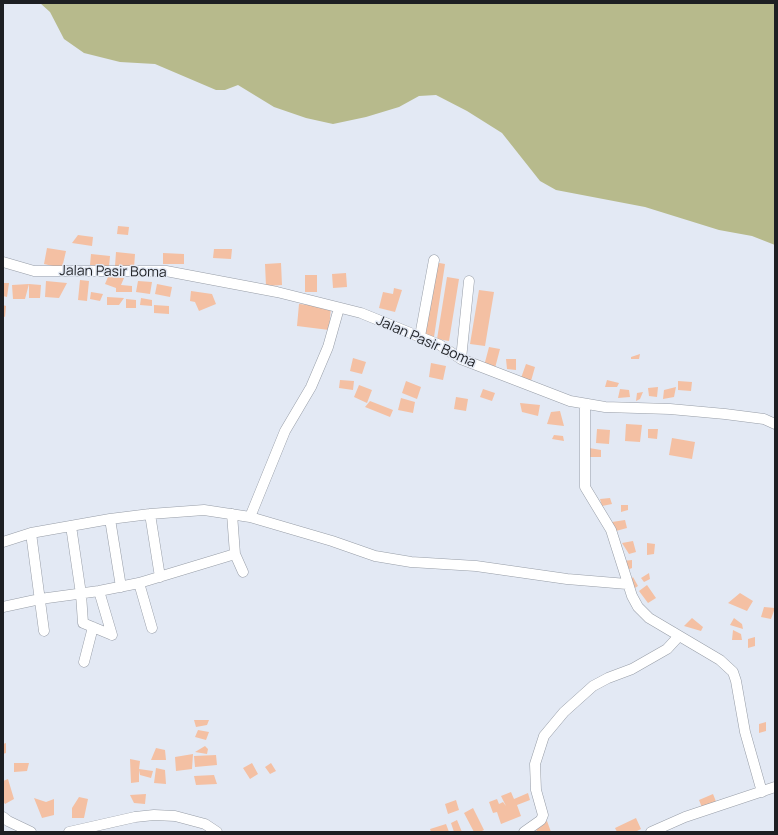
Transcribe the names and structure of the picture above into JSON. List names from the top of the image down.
{
  "streets": {
    "street": ["Jalan Pasir Boma"]
  }
}
